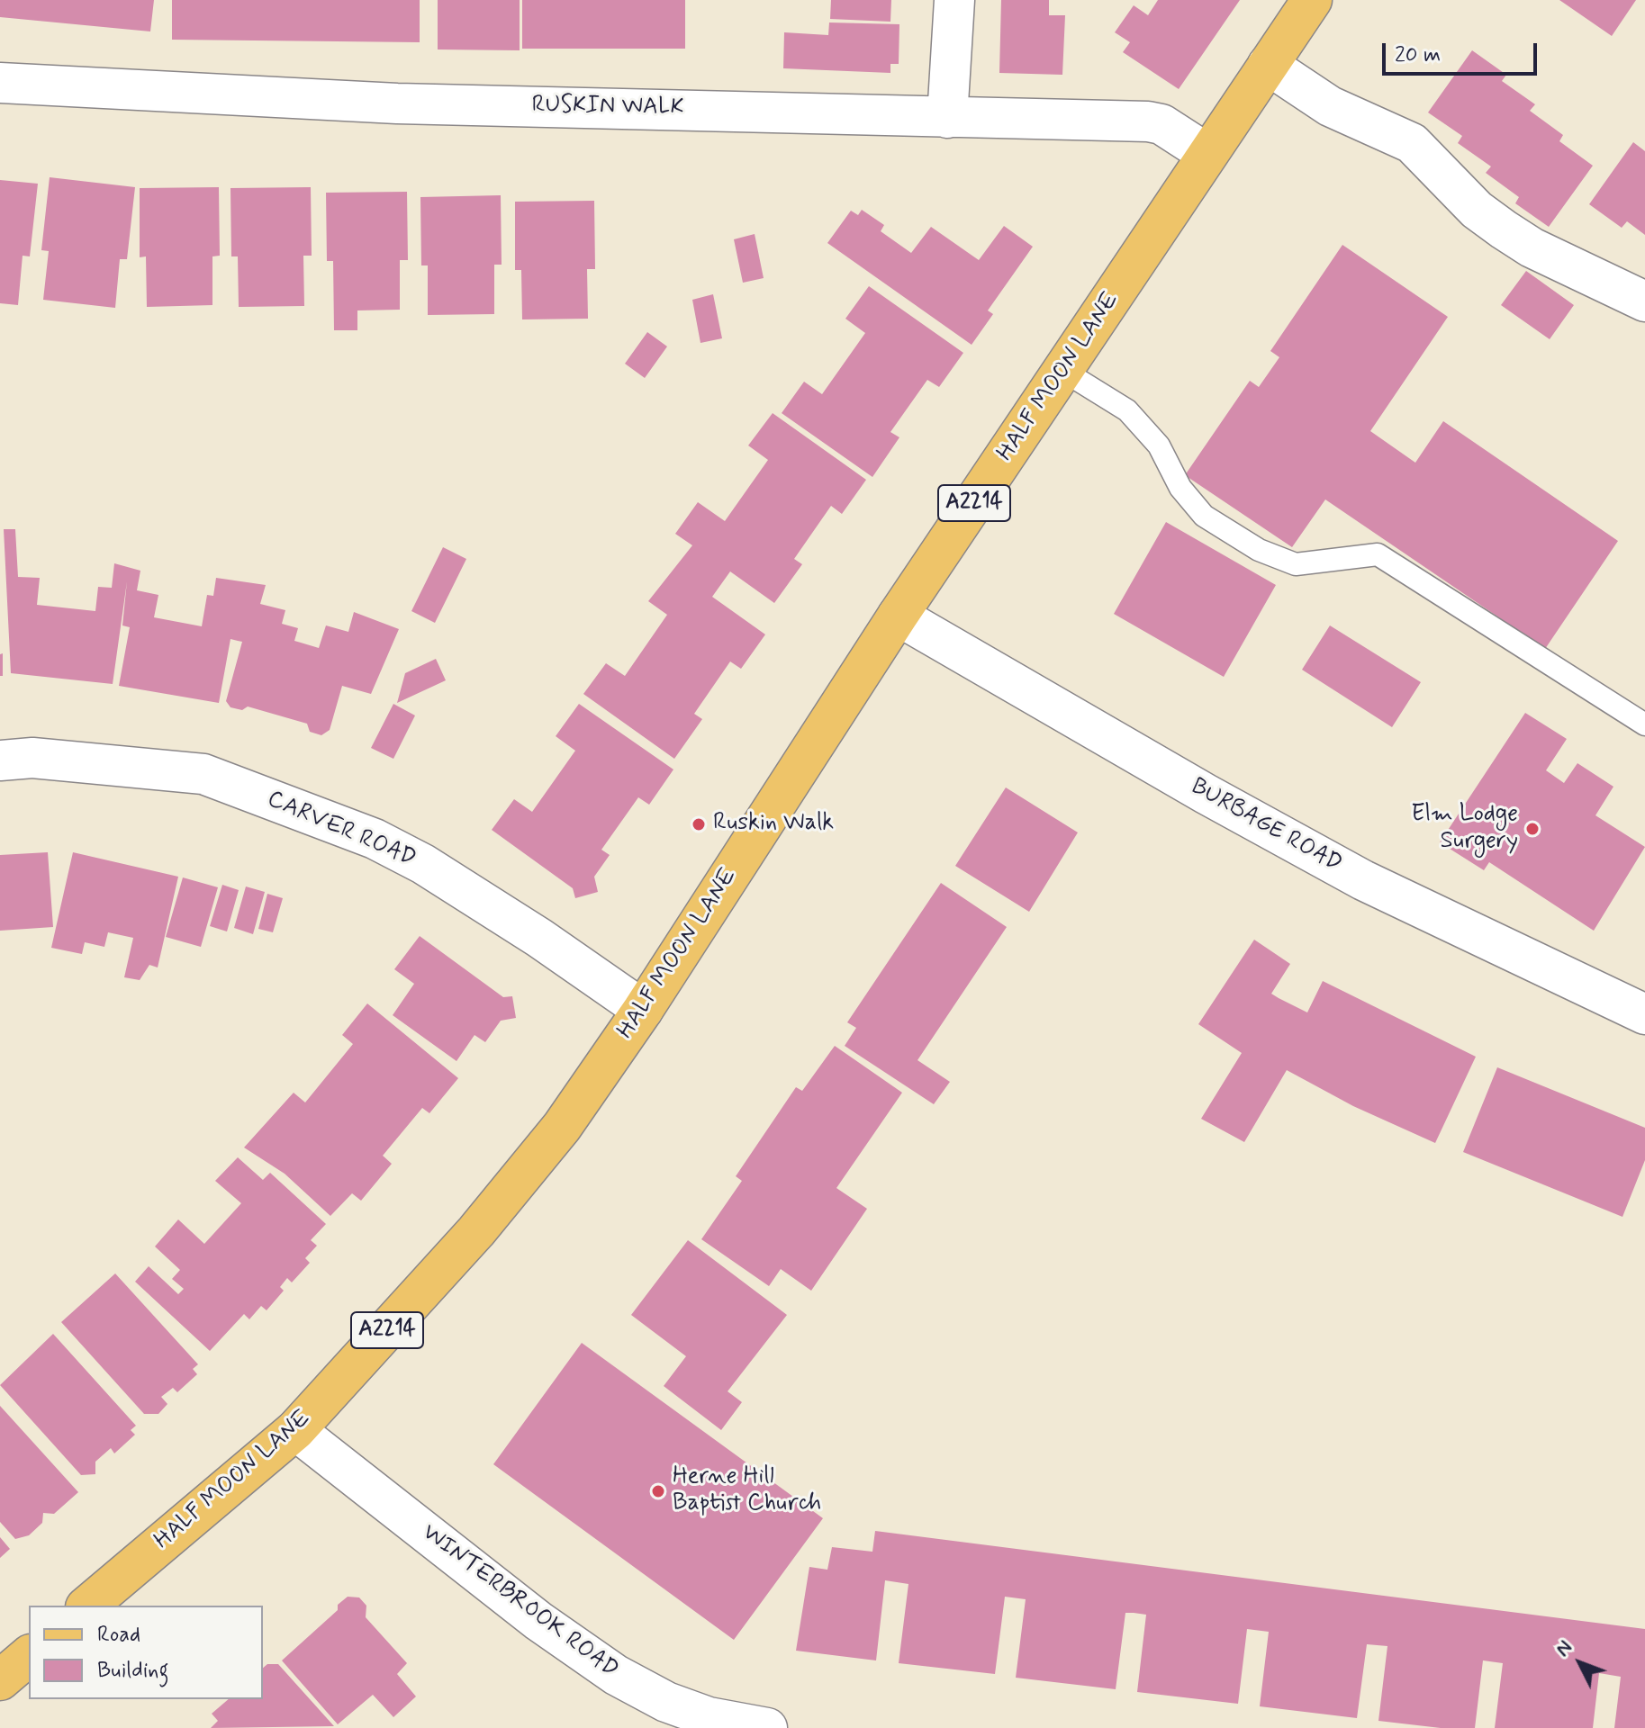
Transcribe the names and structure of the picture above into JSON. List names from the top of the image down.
{
  "streets": {
    "main road": ["HALF MOON LANE", "A2214"],
    "street": [
      "RUSKIN WALK",
      "BURBAGE ROAD",
      "CARVER ROAD",
      "WINTERBROOK ROAD"
    ]
  },
  "crossings": [
    ["RUSKIN WALK", "HALF MOON LANE"],
    ["HALF MOON LANE", "BURBAGE ROAD"],
    ["HALF MOON LANE", "CARVER ROAD"],
    ["HALF MOON LANE", "WINTERBROOK ROAD"]
  ],
  "places": ["Ruskin Walk", "Elm Lodge Surgery", "Herne Hill Baptist Church"],
  "legend": ["Road", "Building"],
  "scale_bar": "20 m",
  "north": "top left"
}
